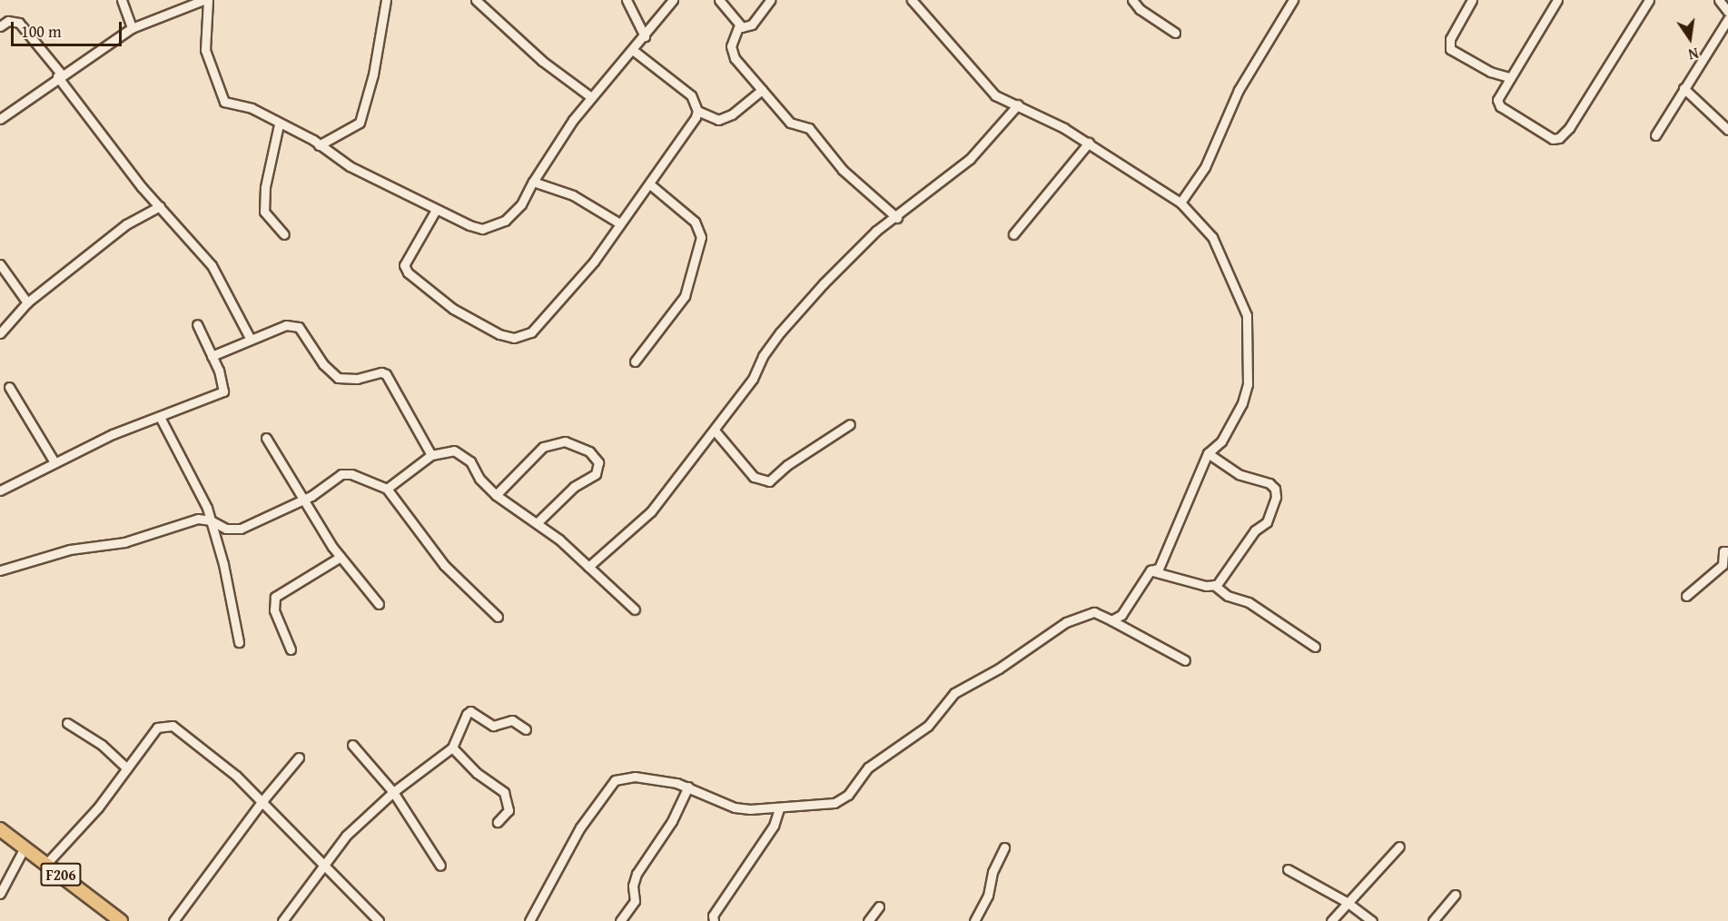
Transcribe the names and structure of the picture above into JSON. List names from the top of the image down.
{
  "streets": {
    "main road": ["F206"]
  },
  "scale_bar": "100 m",
  "north": "bottom"
}
